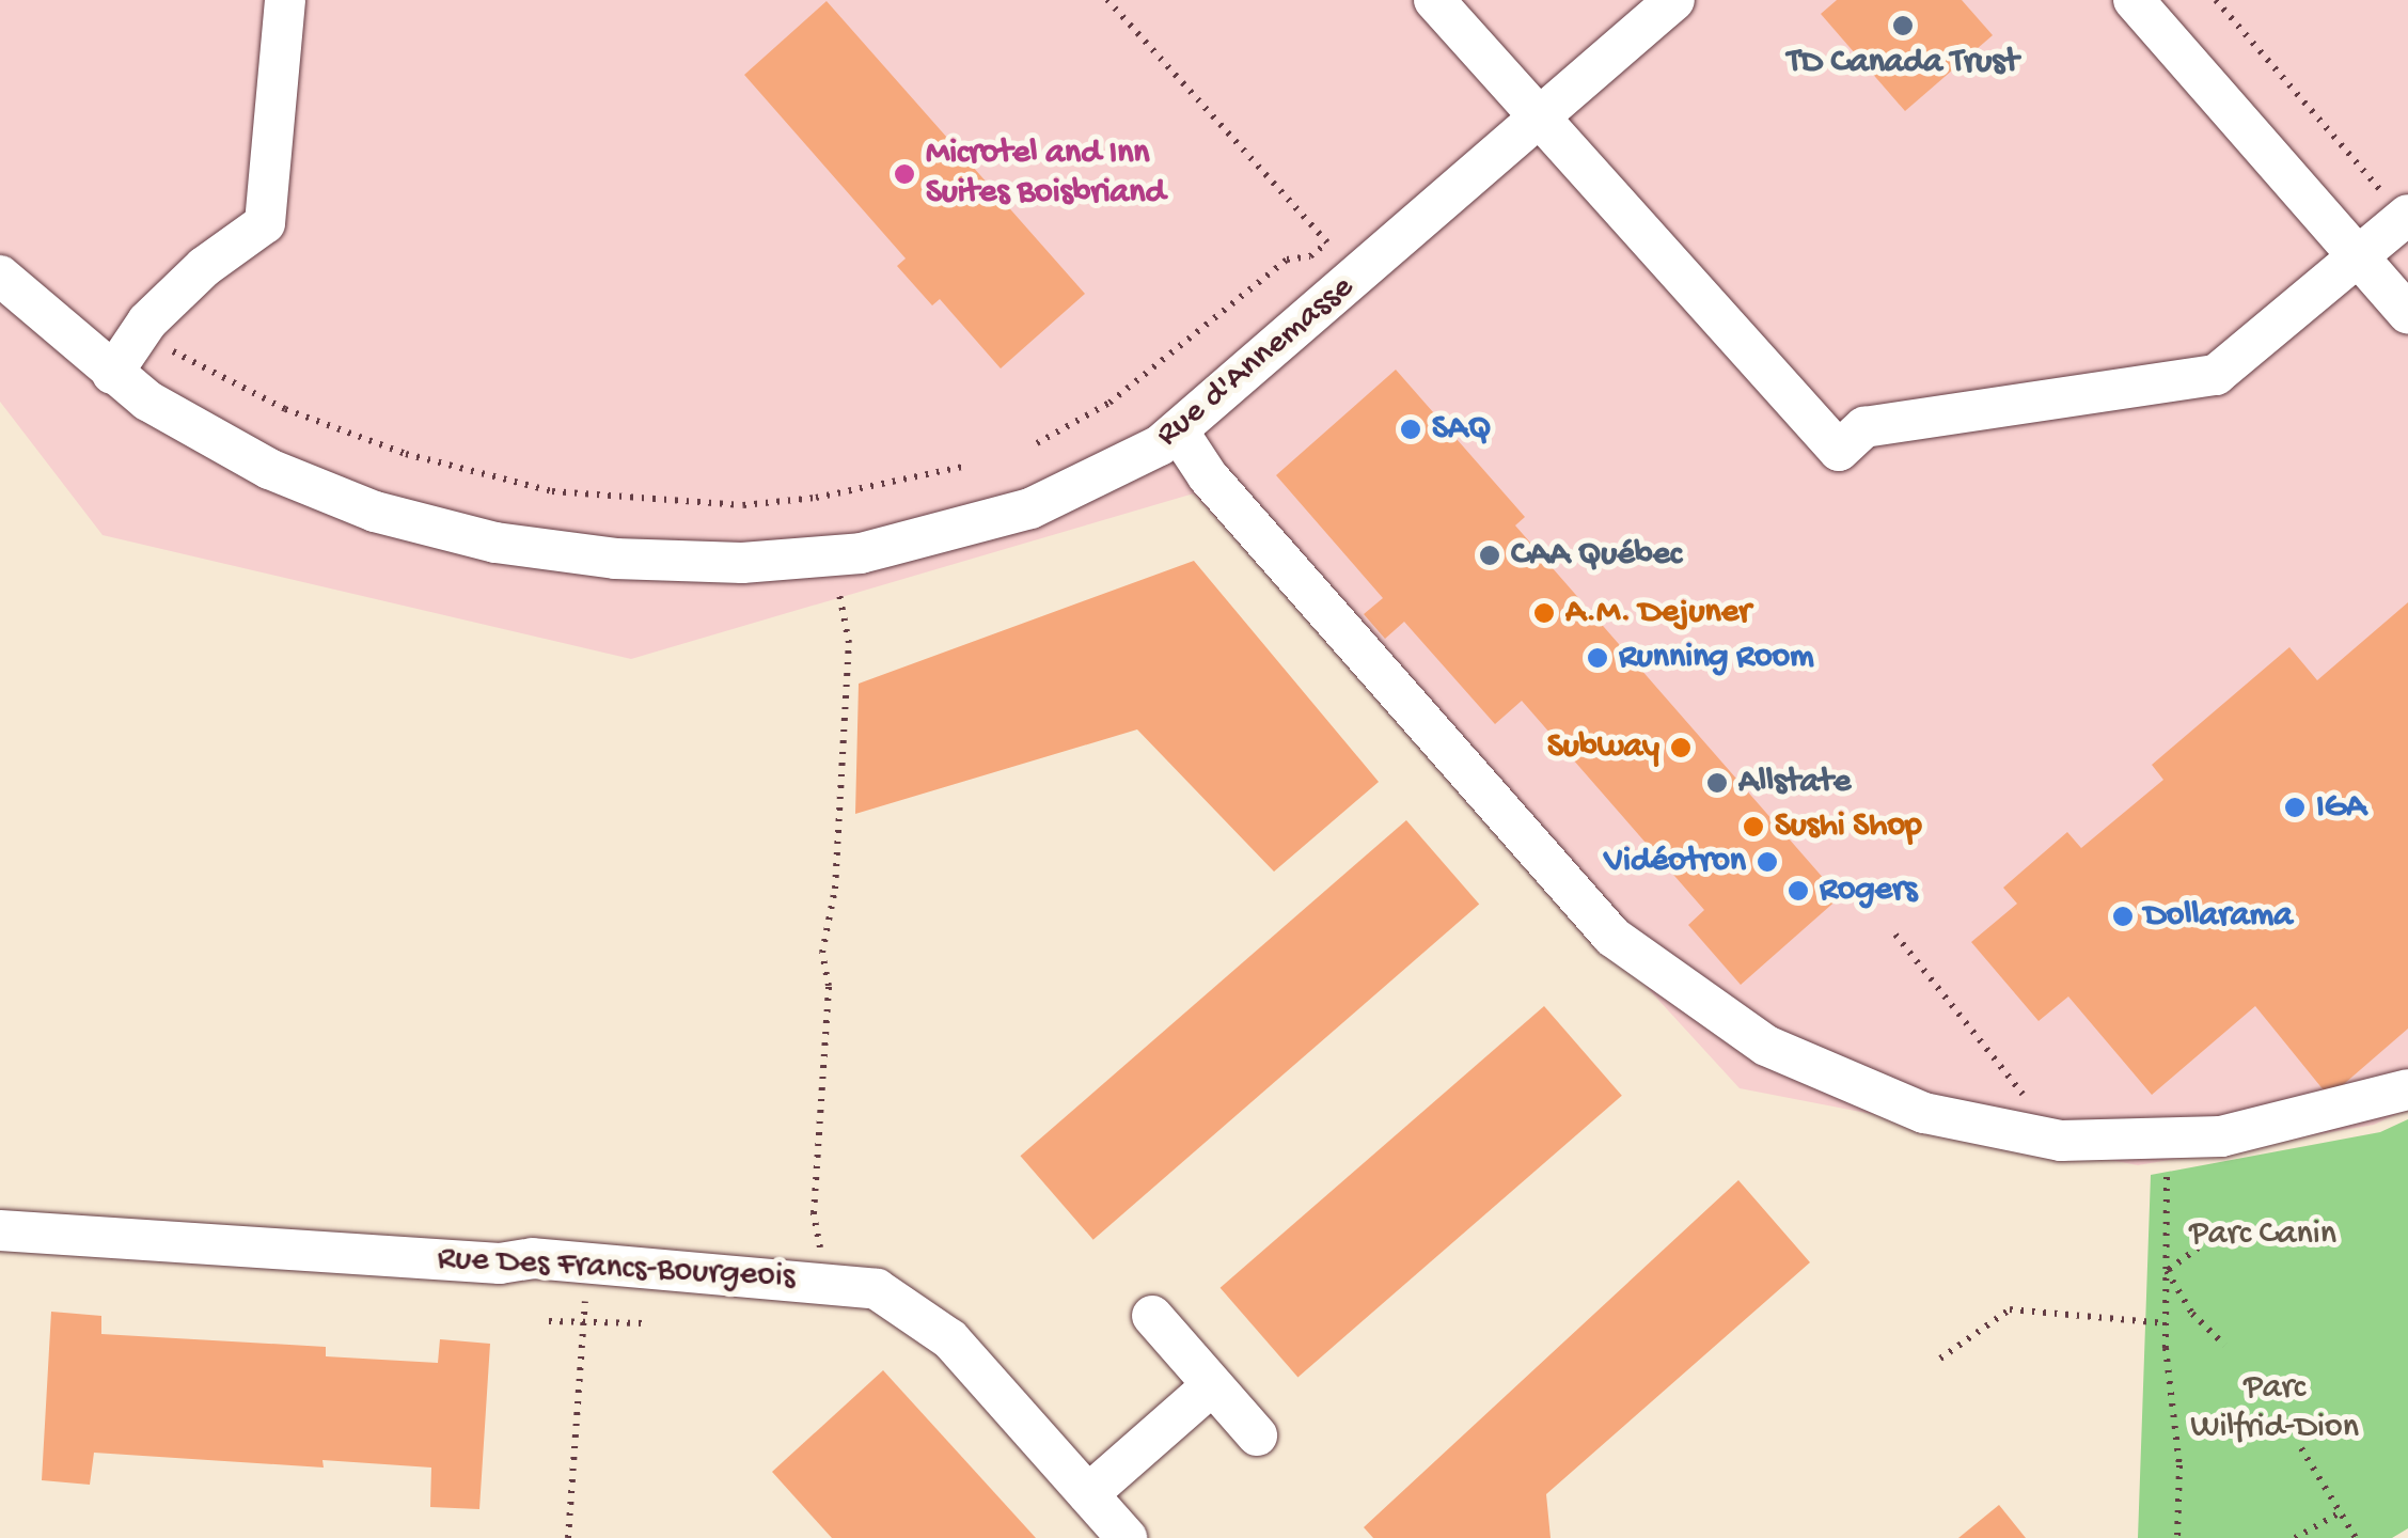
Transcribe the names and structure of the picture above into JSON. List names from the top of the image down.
{
  "streets": {
    "street": ["Rue d'Annemasse", "Rue Des Francs-Bourgeois"]
  },
  "parks": ["Parc Canin", "Parc Wilfrid-Dion"],
  "places": [
    "TD Canada Trust",
    "Microtel and Inn Suites Boisbriand",
    "SAQ",
    "CAA Québec",
    "A.M. Dejuner",
    "Running Room",
    "Subway",
    "Allstate",
    "IGA",
    "Sushi Shop",
    "Vidéotron",
    "Rogers",
    "Dollarama"
  ]
}
